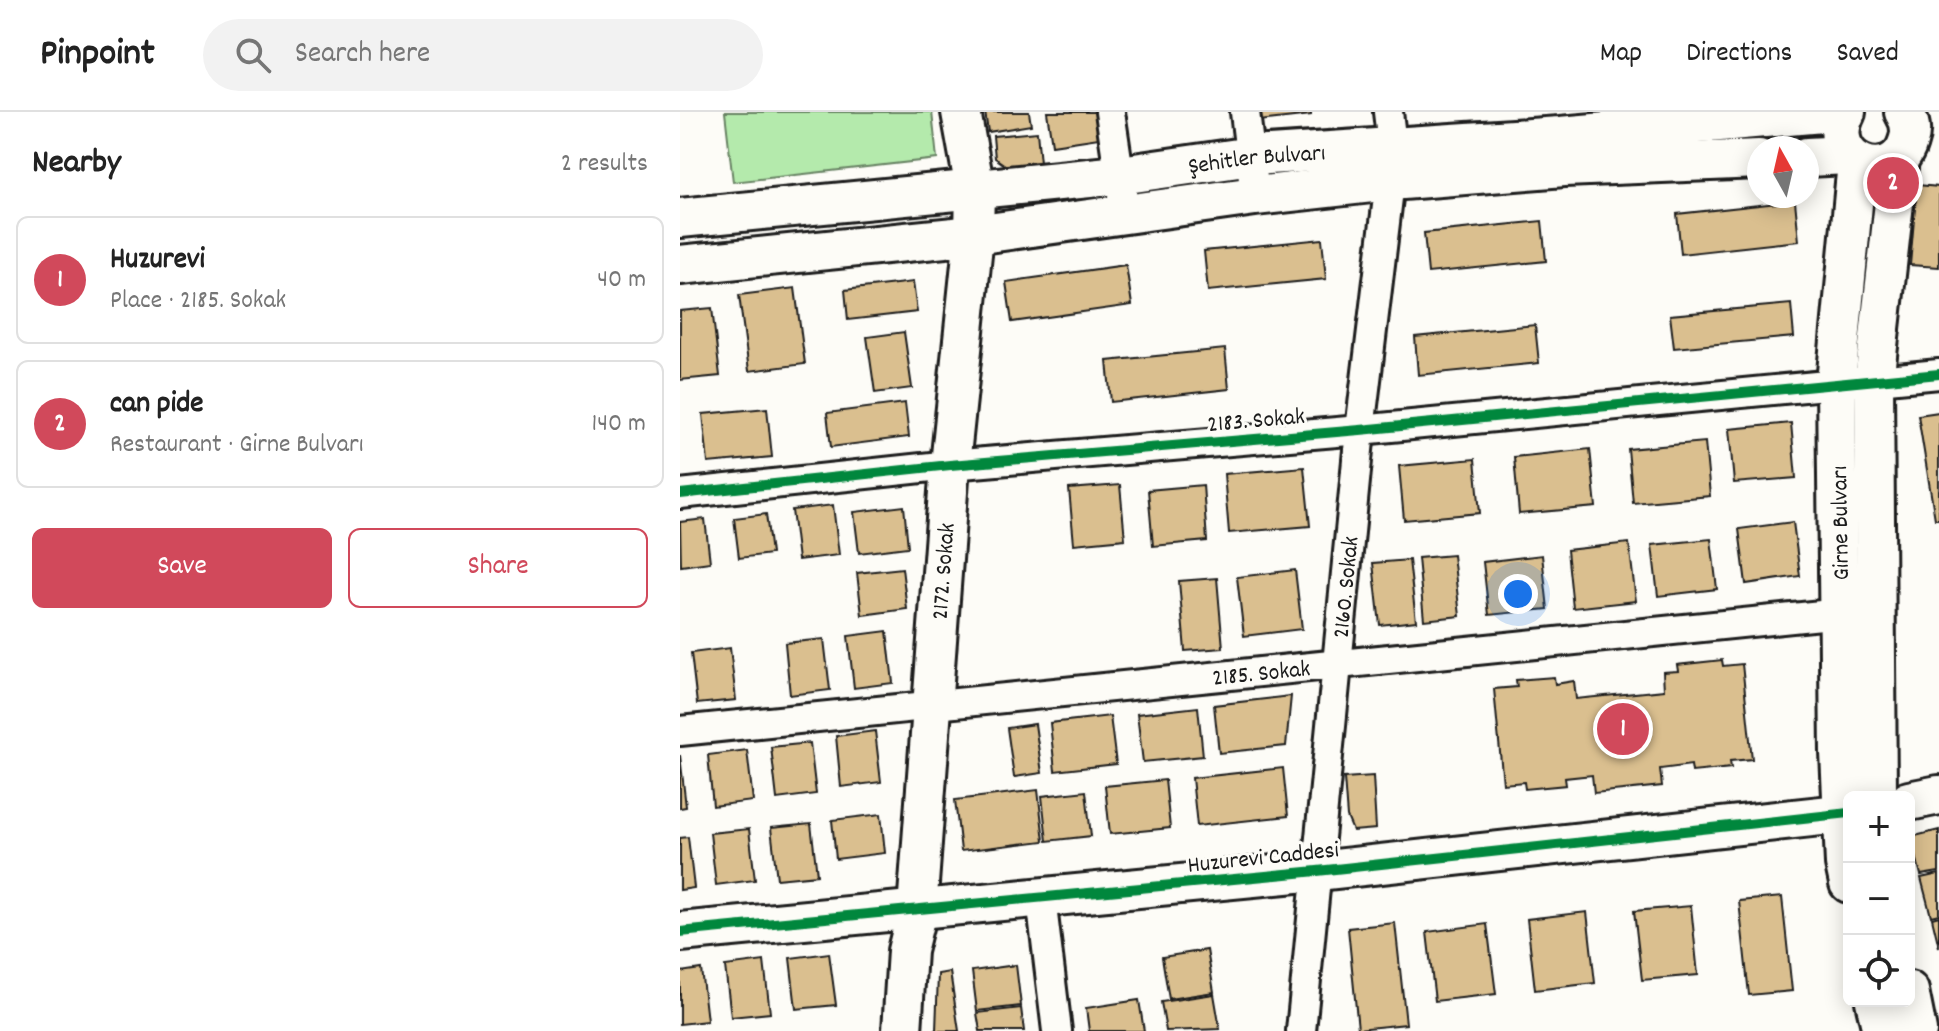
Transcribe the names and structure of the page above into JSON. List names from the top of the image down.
{
  "streets": {
    "main road": [
      "Şehitler Bulvarı",
      "Girne Bulvarı",
      "2172. Sokak",
      "Huzurevi Caddesi"
    ],
    "street": ["2183. Sokak", "2160. Sokak", "2185. Sokak"]
  },
  "crossings": [
    ["Şehitler Bulvarı", "2172. Sokak"],
    ["Şehitler Bulvarı", "2160. Sokak"],
    ["2183. Sokak", "Girne Bulvarı"],
    ["2183. Sokak", "2172. Sokak"],
    ["2183. Sokak", "2160. Sokak"],
    ["Girne Bulvarı", "2185. Sokak"],
    ["2172. Sokak", "2185. Sokak"],
    ["2172. Sokak", "Huzurevi Caddesi"],
    ["2160. Sokak", "2185. Sokak"],
    ["2160. Sokak", "Huzurevi Caddesi"]
  ],
  "north": "top",
  "page": {
    "header": "Pinpoint",
    "search": "Search here",
    "nav": ["Map", "Directions", "Saved"],
    "heading": ["Nearby", "2 results"],
    "pins": ["2", "1"],
    "list": [
      {
        "mark": "1",
        "name": "Huzurevi",
        "note": "Place · 2185. Sokak",
        "value": "40 m"
      },
      {
        "mark": "2",
        "name": "can pide",
        "note": "Restaurant · Girne Bulvarı",
        "value": "140 m"
      }
    ],
    "buttons": ["Save", "Share"],
    "map_buttons": ["+", "−"]
  }
}
